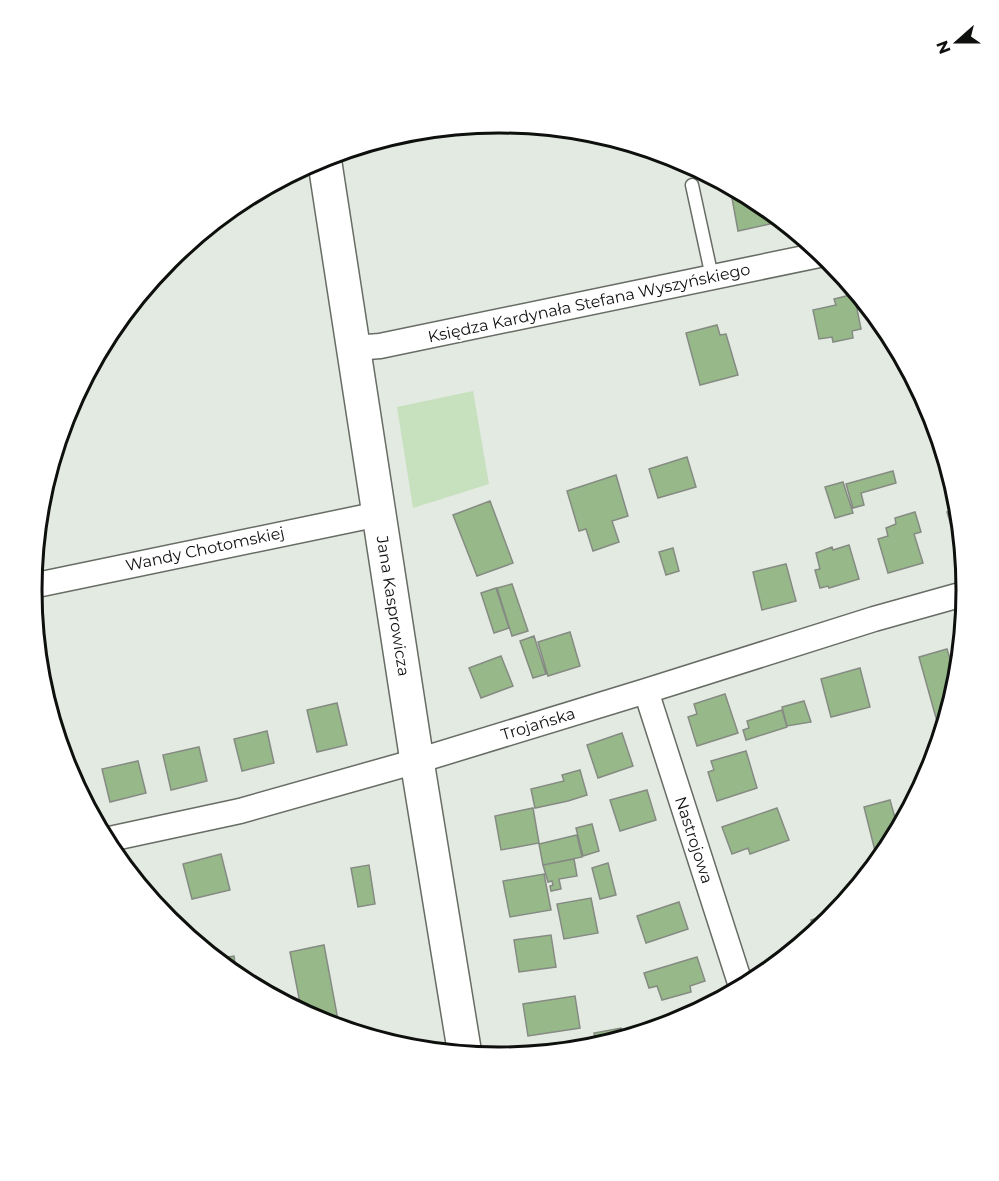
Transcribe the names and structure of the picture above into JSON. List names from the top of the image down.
{
  "streets": {
    "street": [
      "Księdza Kardynała Stefana Wyszyńskiego",
      "Wandy Chotomskiej",
      "Jana Kasprowicza",
      "Trojańska",
      "Nastrojowa"
    ]
  },
  "crossings": [
    ["Księdza Kardynała Stefana Wyszyńskiego", "Jana Kasprowicza"],
    ["Wandy Chotomskiej", "Jana Kasprowicza"],
    ["Jana Kasprowicza", "Trojańska"],
    ["Trojańska", "Nastrojowa"]
  ],
  "north": "left"
}
